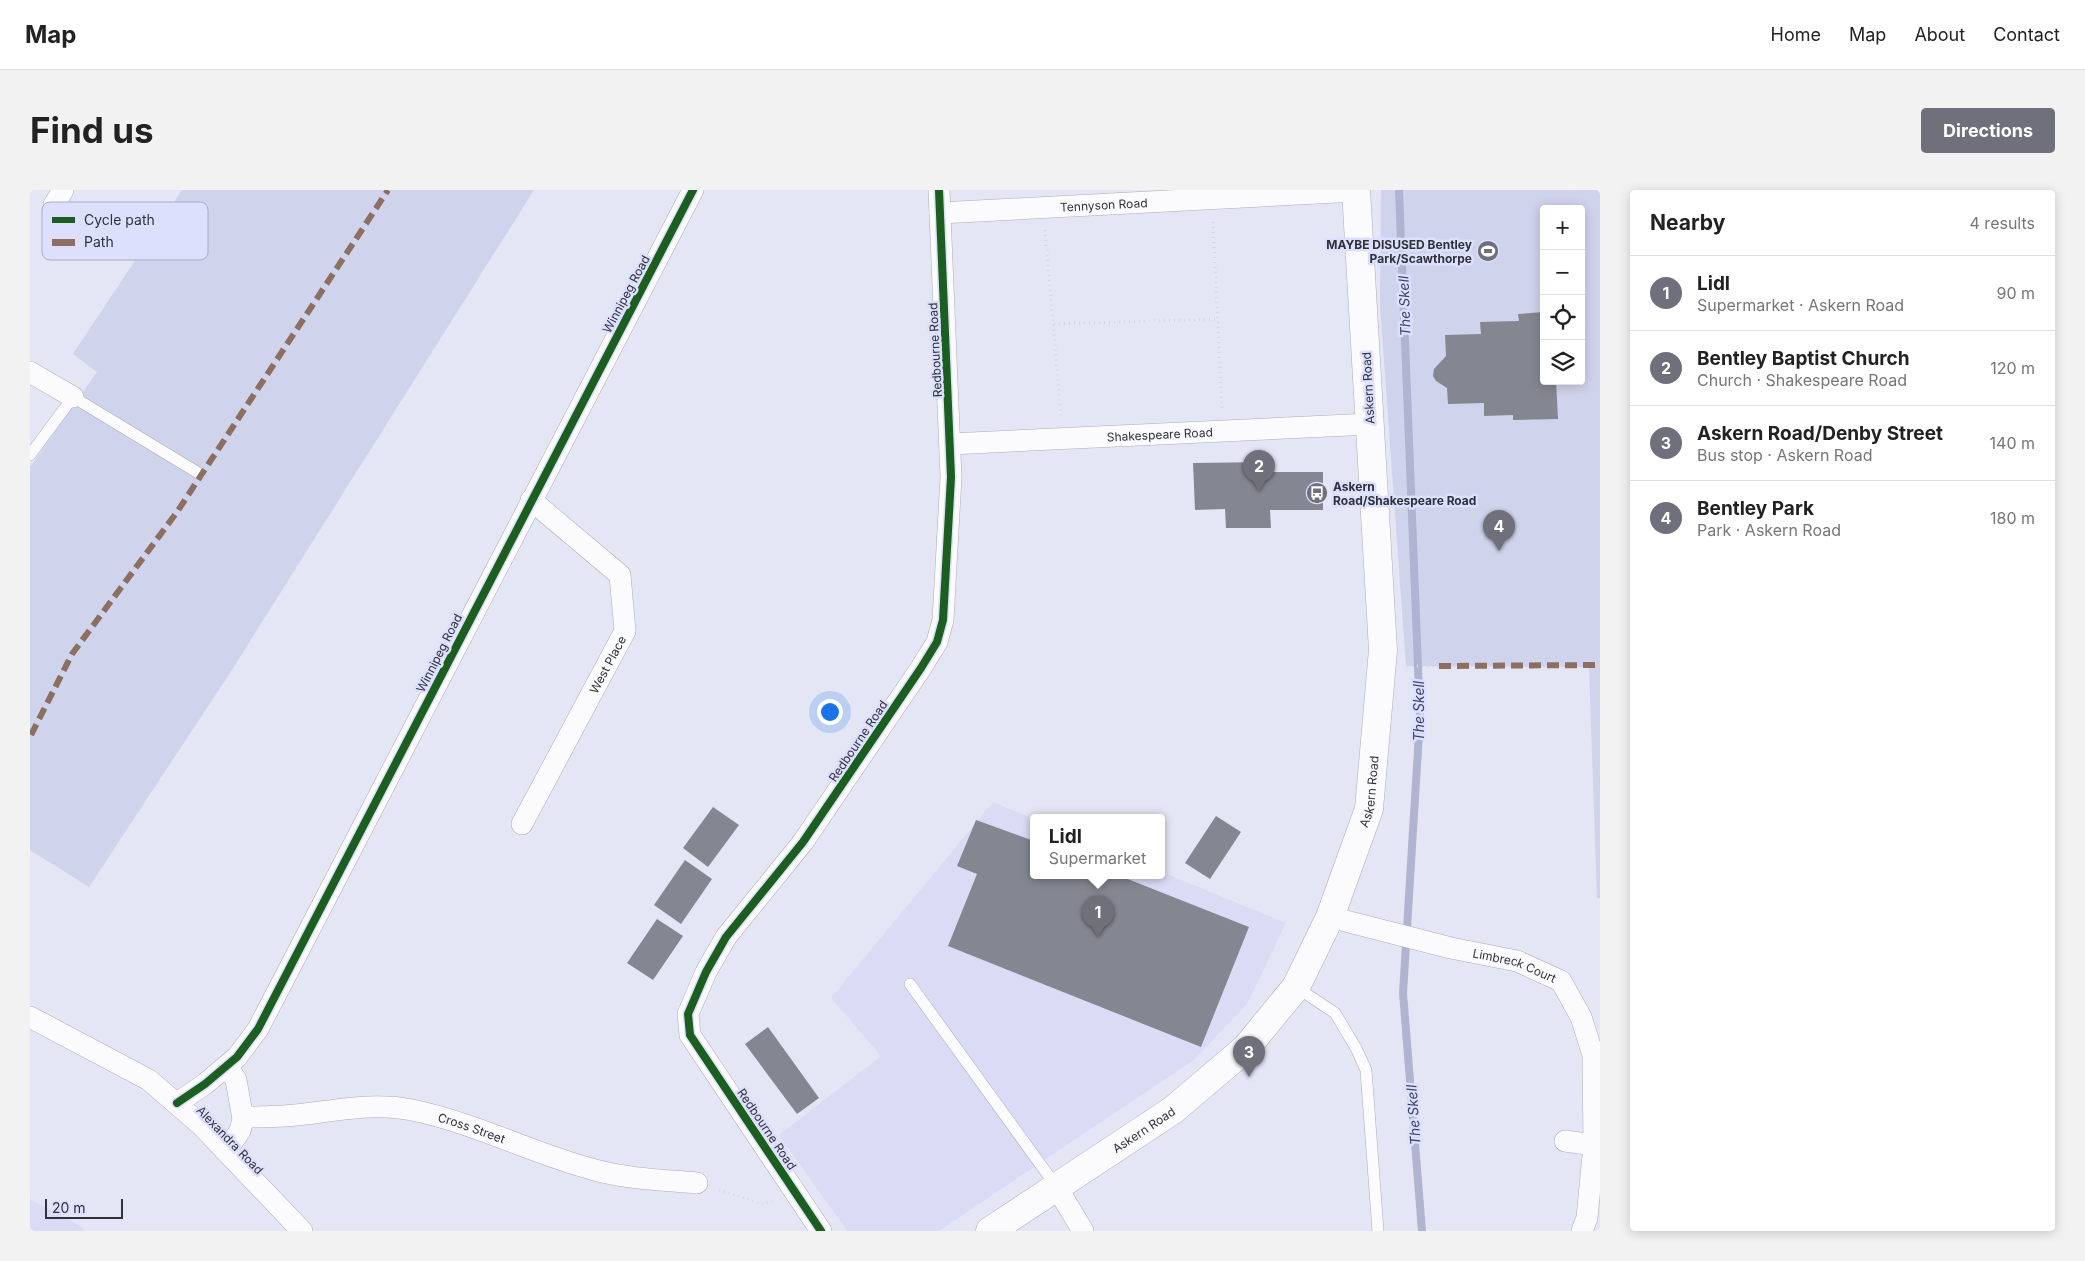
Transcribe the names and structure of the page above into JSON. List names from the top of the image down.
{
  "streets": {
    "highway": ["Askern Road"],
    "street": [
      "Tennyson Road",
      "Winnipeg Road",
      "Redbourne Road",
      "Shakespeare Road",
      "West Place",
      "Limbreck Court",
      "Cross Street",
      "Alexandra Road"
    ]
  },
  "crossings": [
    ["Tennyson Road", "Redbourne Road"],
    ["Tennyson Road", "Askern Road"],
    ["Winnipeg Road", "West Place"],
    ["Winnipeg Road", "Alexandra Road"],
    ["Redbourne Road", "Shakespeare Road"],
    ["Askern Road", "Shakespeare Road"],
    ["Askern Road", "Limbreck Court"]
  ],
  "water": ["The Skell"],
  "places": {
    "sports": ["MAYBE DISUSED Bentley Park/Scawthorpe"],
    "bus stop": ["Askern Road/Shakespeare Road"]
  },
  "legend": ["Cycle path", "Path"],
  "scale_bar": "20 m",
  "page": {
    "header": "Map",
    "nav": [
      "Home",
      "Map",
      "About",
      "Contact"
    ],
    "buttons": "Directions",
    "title": "Find us",
    "heading": ["Nearby", "4 results"],
    "map_buttons": ["+", "−"],
    "list": [
      {
        "mark": "1",
        "name": "Lidl",
        "note": "Supermarket · Askern Road",
        "value": "90 m"
      },
      {
        "mark": "2",
        "name": "Bentley Baptist Church",
        "note": "Church · Shakespeare Road",
        "value": "120 m"
      },
      {
        "mark": "3",
        "name": "Askern Road/Denby Street",
        "note": "Bus stop · Askern Road",
        "value": "140 m"
      },
      {
        "mark": "4",
        "name": "Bentley Park",
        "note": "Park · Askern Road",
        "value": "180 m"
      }
    ],
    "pins": [
      "2",
      "4",
      "1",
      "3"
    ],
    "popup": ["Lidl", "Supermarket"],
    "scale": "20 m"
  }
}
